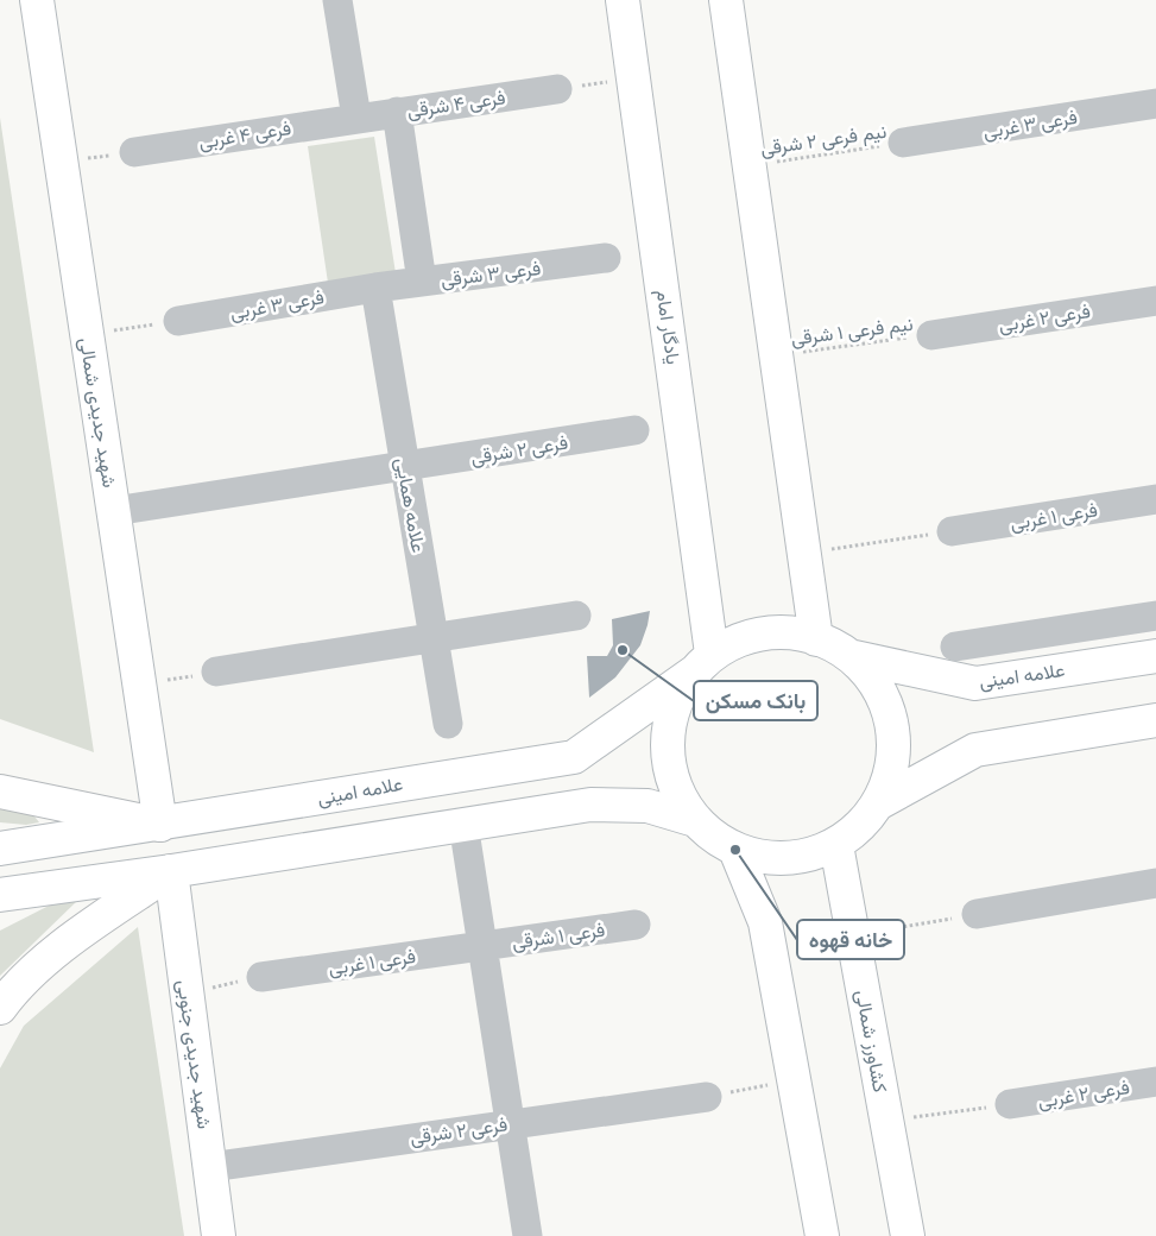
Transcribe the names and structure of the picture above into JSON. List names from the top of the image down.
{
  "streets": {
    "main road": [
      "یادگار امام",
      "شهید جدیدی شمالی",
      "علامه امینی",
      "کشاورز شمالی",
      "شهید جدیدی جنوبی"
    ],
    "street": [
      "فرعی ۴ شرقی",
      "فرعی ۳ غربی",
      "فرعی ۴ غربی",
      "فرعی ۳ شرقی",
      "فرعی ۲ غربی",
      "فرعی ۲ شرقی",
      "علامه همایی",
      "فرعی ۱ غربی",
      "فرعی ۱ شرقی"
    ],
    "path": ["نیم فرعی ۲ شرقی", "نیم فرعی ۱ شرقی"]
  },
  "crossings": [
    ["فرعی ۴ شرقی", "فرعی ۴ غربی"],
    ["فرعی ۳ غربی", "نیم فرعی ۲ شرقی"],
    ["فرعی ۳ غربی", "فرعی ۳ شرقی"],
    ["فرعی ۳ غربی", "علامه همایی"],
    ["فرعی ۳ شرقی", "علامه همایی"],
    ["فرعی ۲ غربی", "نیم فرعی ۱ شرقی"],
    ["یادگار امام", "علامه امینی"],
    ["شهید جدیدی شمالی", "علامه امینی"],
    ["فرعی ۲ شرقی", "علامه همایی"],
    ["فرعی ۲ شرقی", "شهید جدیدی جنوبی"],
    ["فرعی ۱ غربی", "فرعی ۱ شرقی"]
  ],
  "places": ["بانک مسکن", "خانه قهوه"]
}
